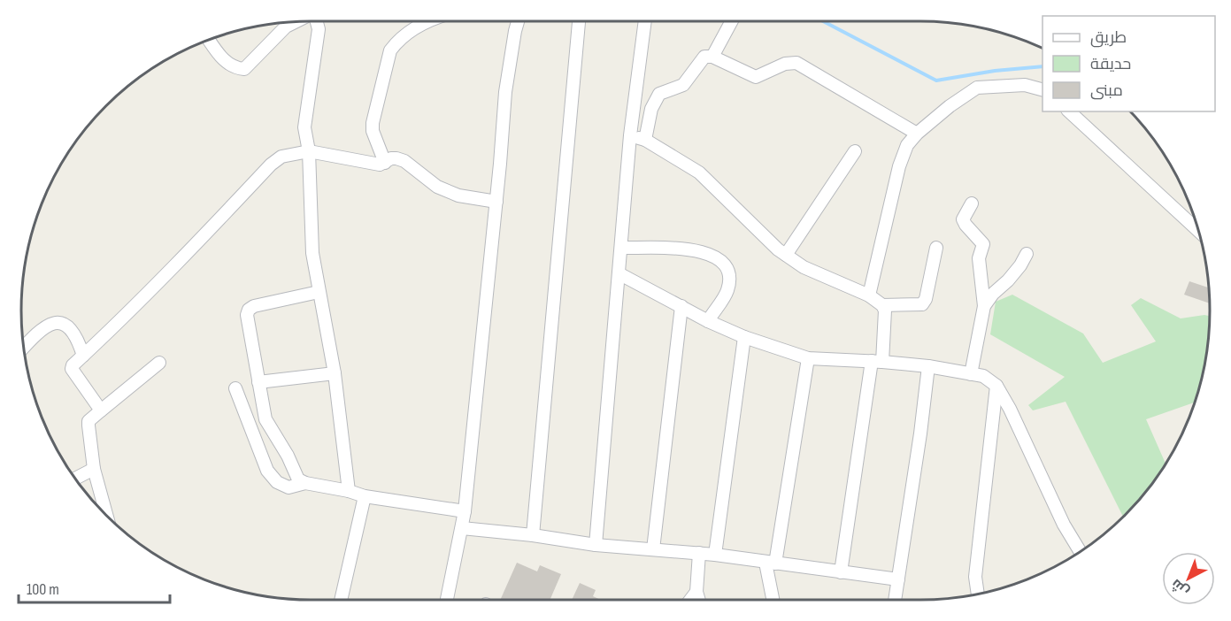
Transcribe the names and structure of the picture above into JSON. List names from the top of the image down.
{
  "legend": ["طريق", "حديقة", "مبنى"],
  "scale_bar": "100 m",
  "north": "bottom left"
}
